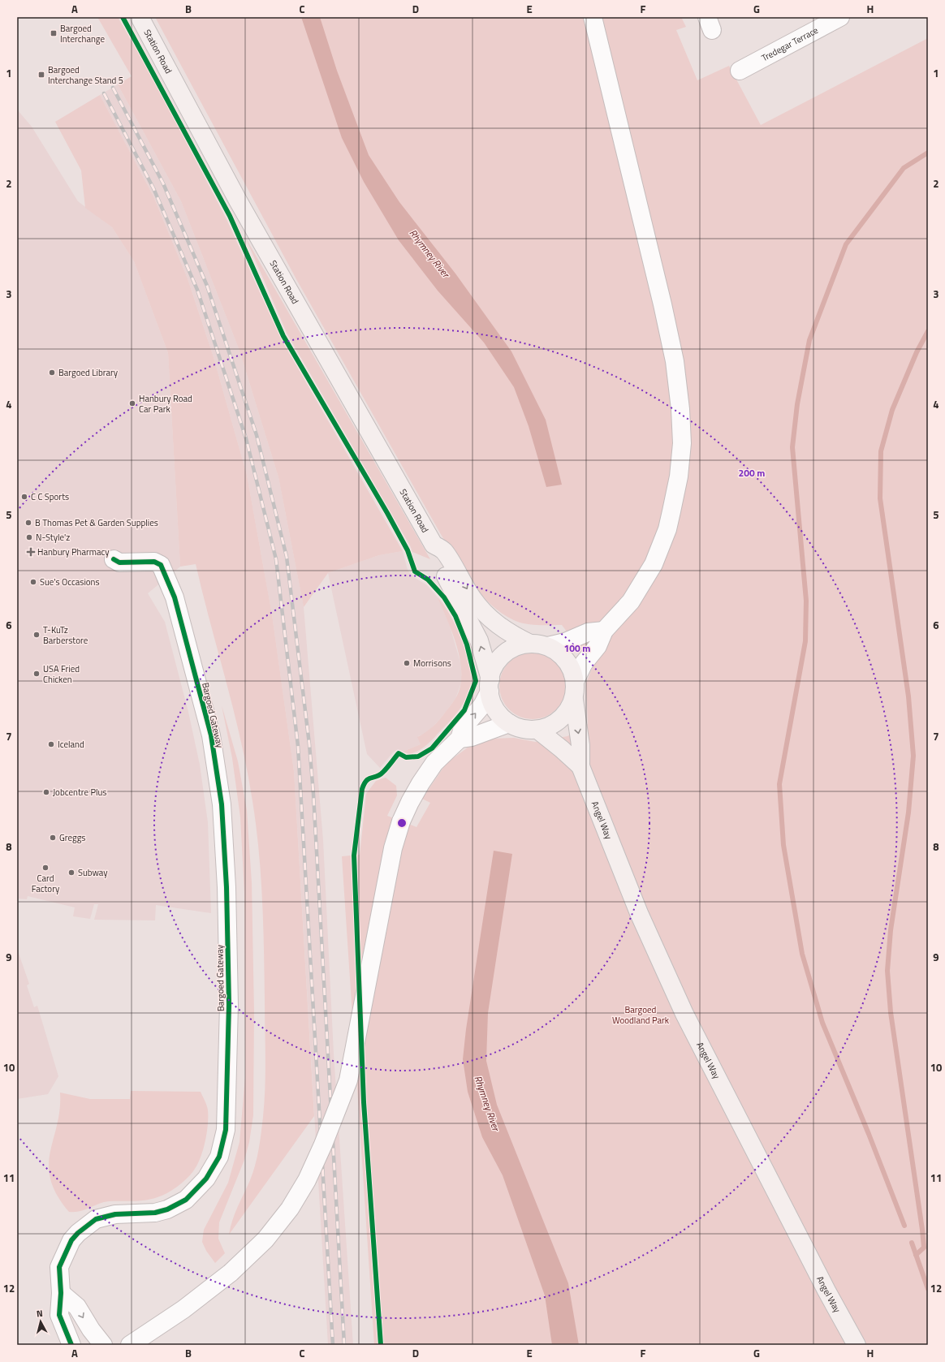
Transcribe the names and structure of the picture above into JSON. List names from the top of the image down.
{
  "streets": {
    "main road": ["Station Road", "Angel Way"],
    "street": ["Tredegar Terrace", "Bargoed Gateway"]
  },
  "crossings": [
    ["Station Road", "Angel Way"]
  ],
  "water": ["Rhymney River"],
  "parks": ["Bargoed Woodland Park"],
  "places": {
    "transit": ["Bargoed Interchange", "Bargoed Interchange Stand 5"],
    "other": [
      "Bargoed Library",
      "Hanbury Road Car Park",
      "C C Sports",
      "B Thomas Pet & Garden Supplies",
      "N-Style'z",
      "Sue's Occasions",
      "T-KuTz Barberstore",
      "Morrisons",
      "USA Fried Chicken",
      "Iceland",
      "Jobcentre Plus",
      "Greggs",
      "Card Factory",
      "Subway"
    ],
    "health": ["Hanbury Pharmacy"]
  },
  "north": "top",
  "grid": {
    "columns": [
      "A",
      "B",
      "C",
      "D",
      "E",
      "F",
      "G",
      "H"
    ],
    "rows": [
      "1",
      "2",
      "3",
      "4",
      "5",
      "6",
      "7",
      "8",
      "9",
      "10",
      "11",
      "12"
    ]
  },
  "rings": ["200 m", "100 m"]
}
